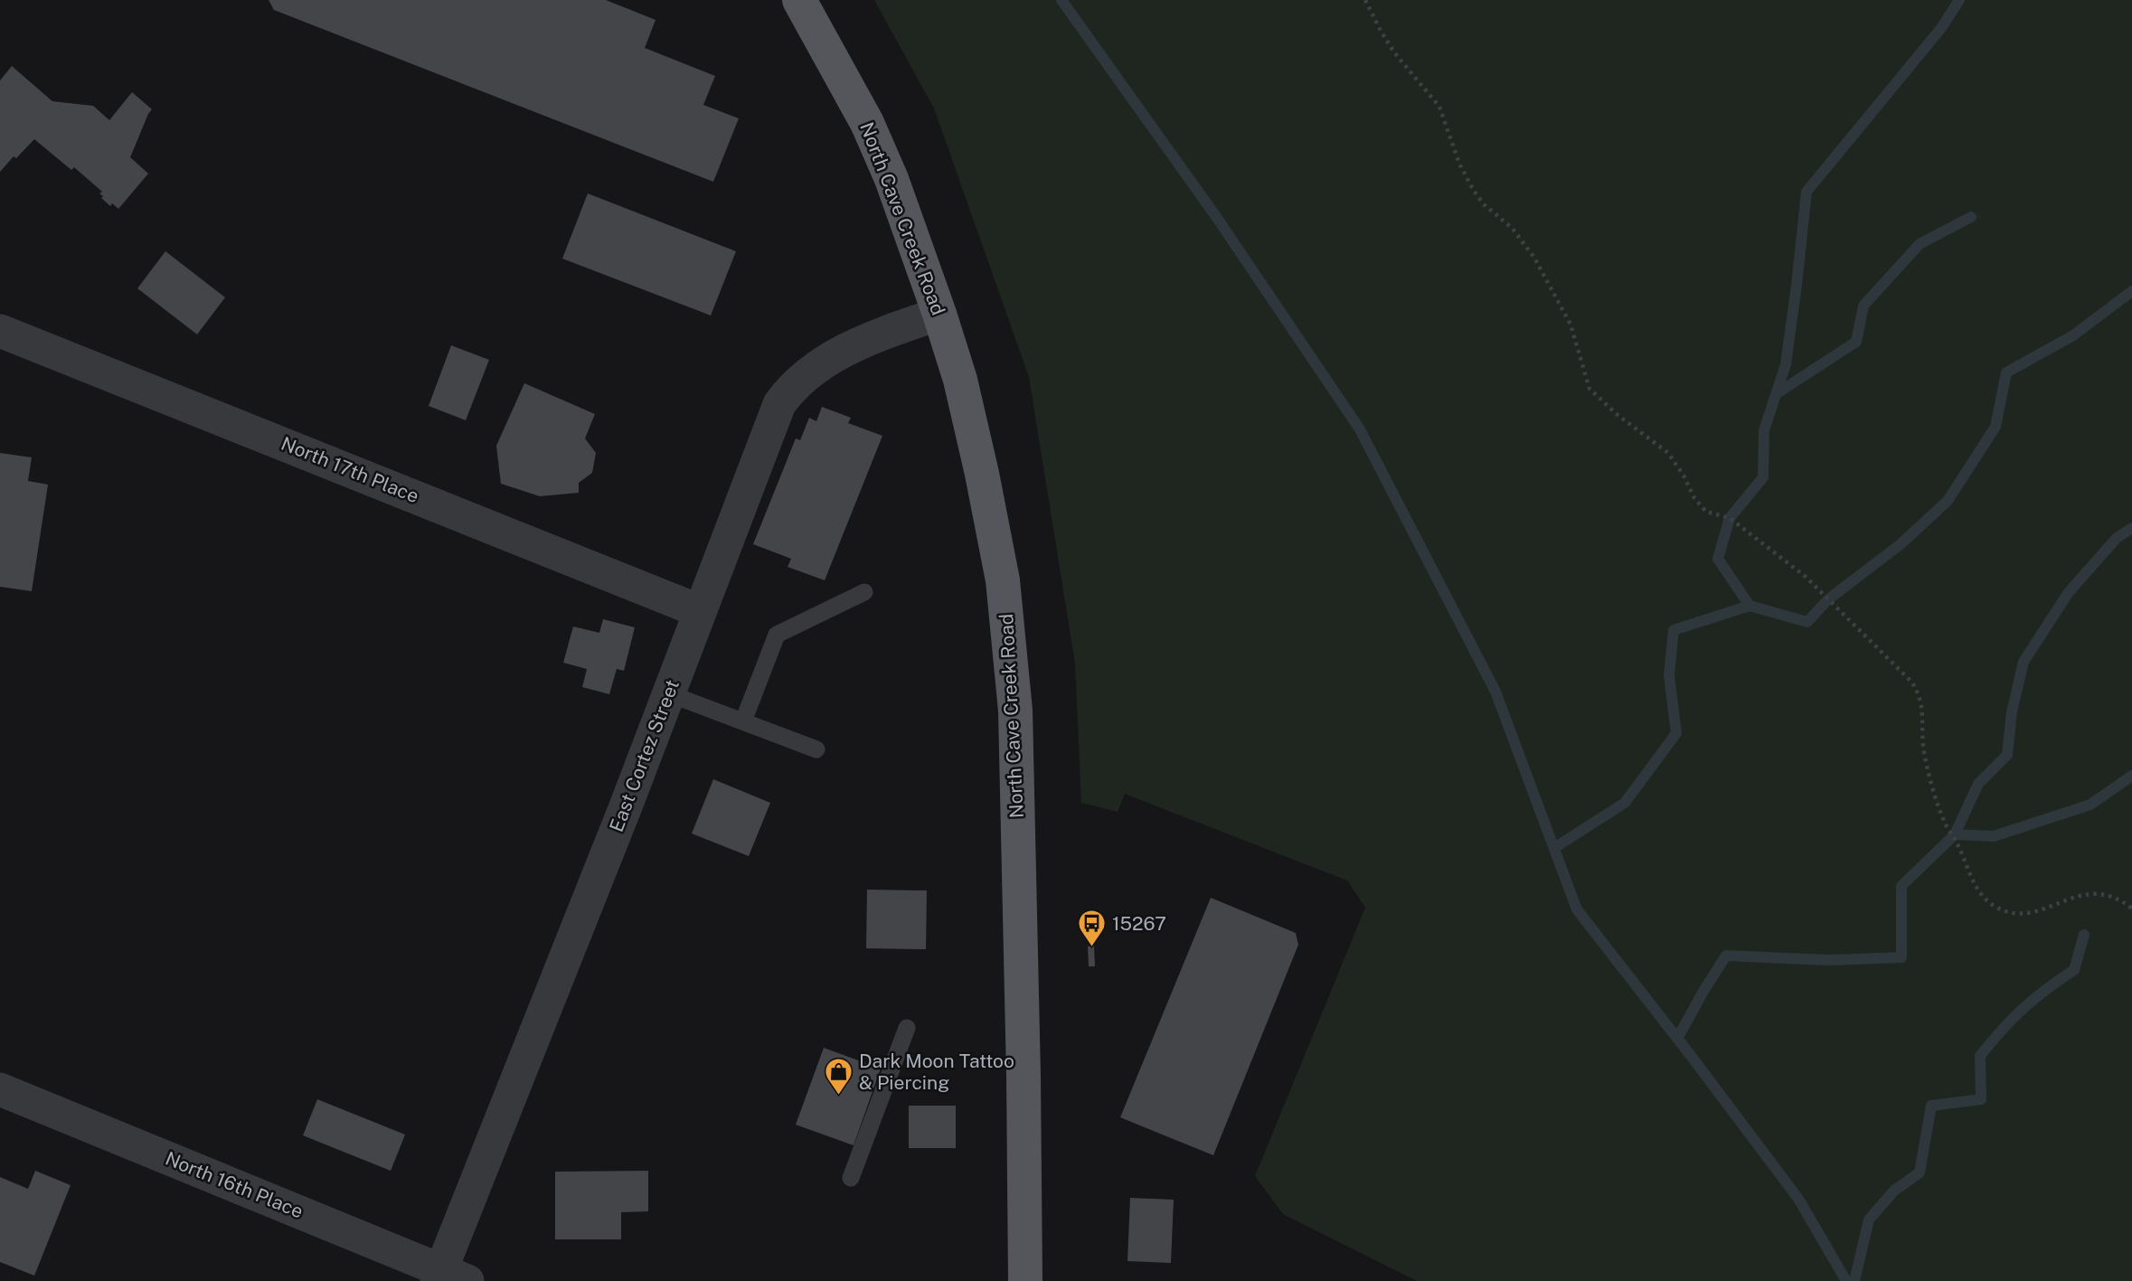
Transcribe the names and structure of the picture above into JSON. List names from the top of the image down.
{
  "streets": {
    "main road": ["North Cave Creek Road"],
    "street": ["North 17th Place", "East Cortez Street", "North 16th Place"]
  },
  "crossings": [
    ["North Cave Creek Road", "East Cortez Street"],
    ["North 17th Place", "East Cortez Street"],
    ["East Cortez Street", "North 16th Place"]
  ],
  "places": {
    "bus stop": ["15267"],
    "shop": ["Dark Moon Tattoo & Piercing"]
  }
}
